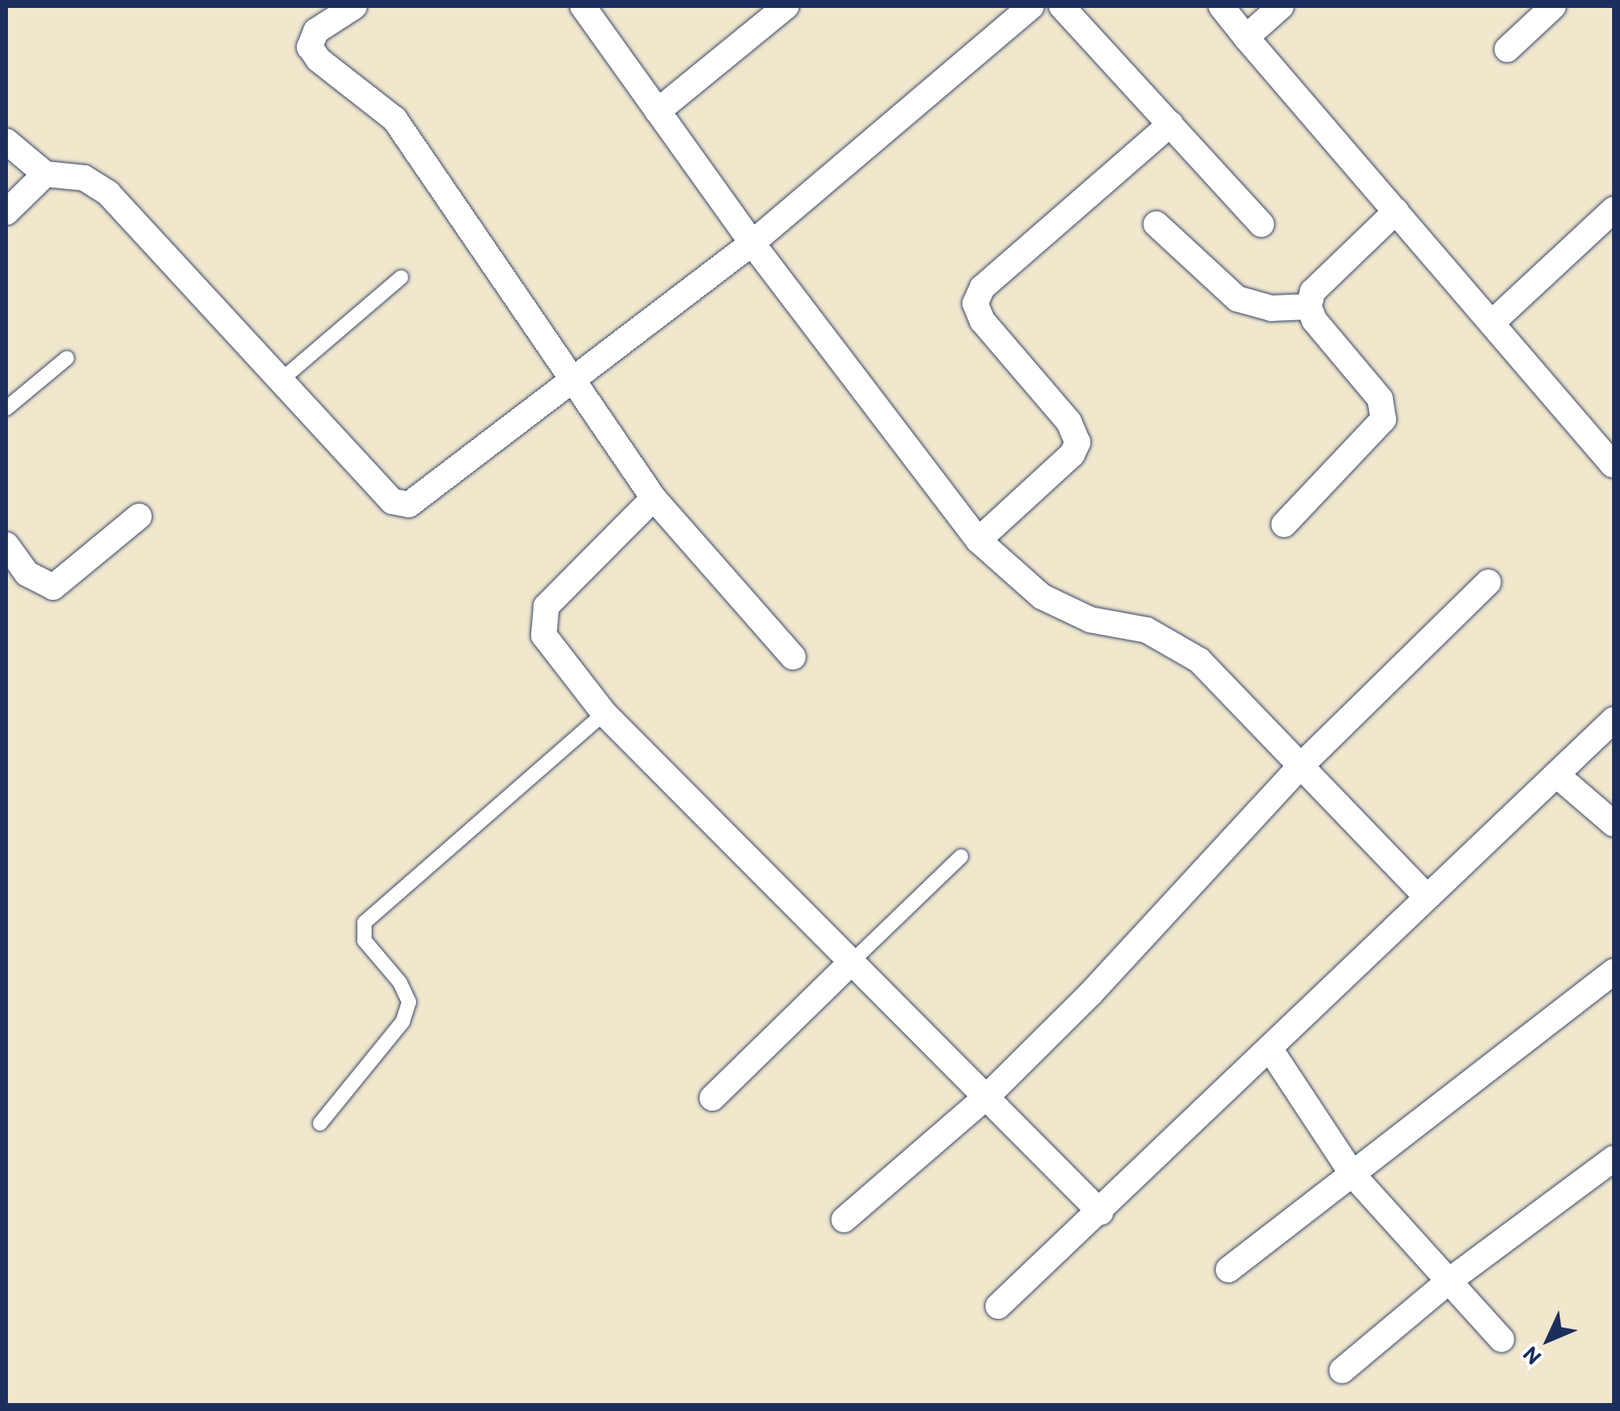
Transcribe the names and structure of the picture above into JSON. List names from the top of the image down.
{
  "north": "bottom left"
}
